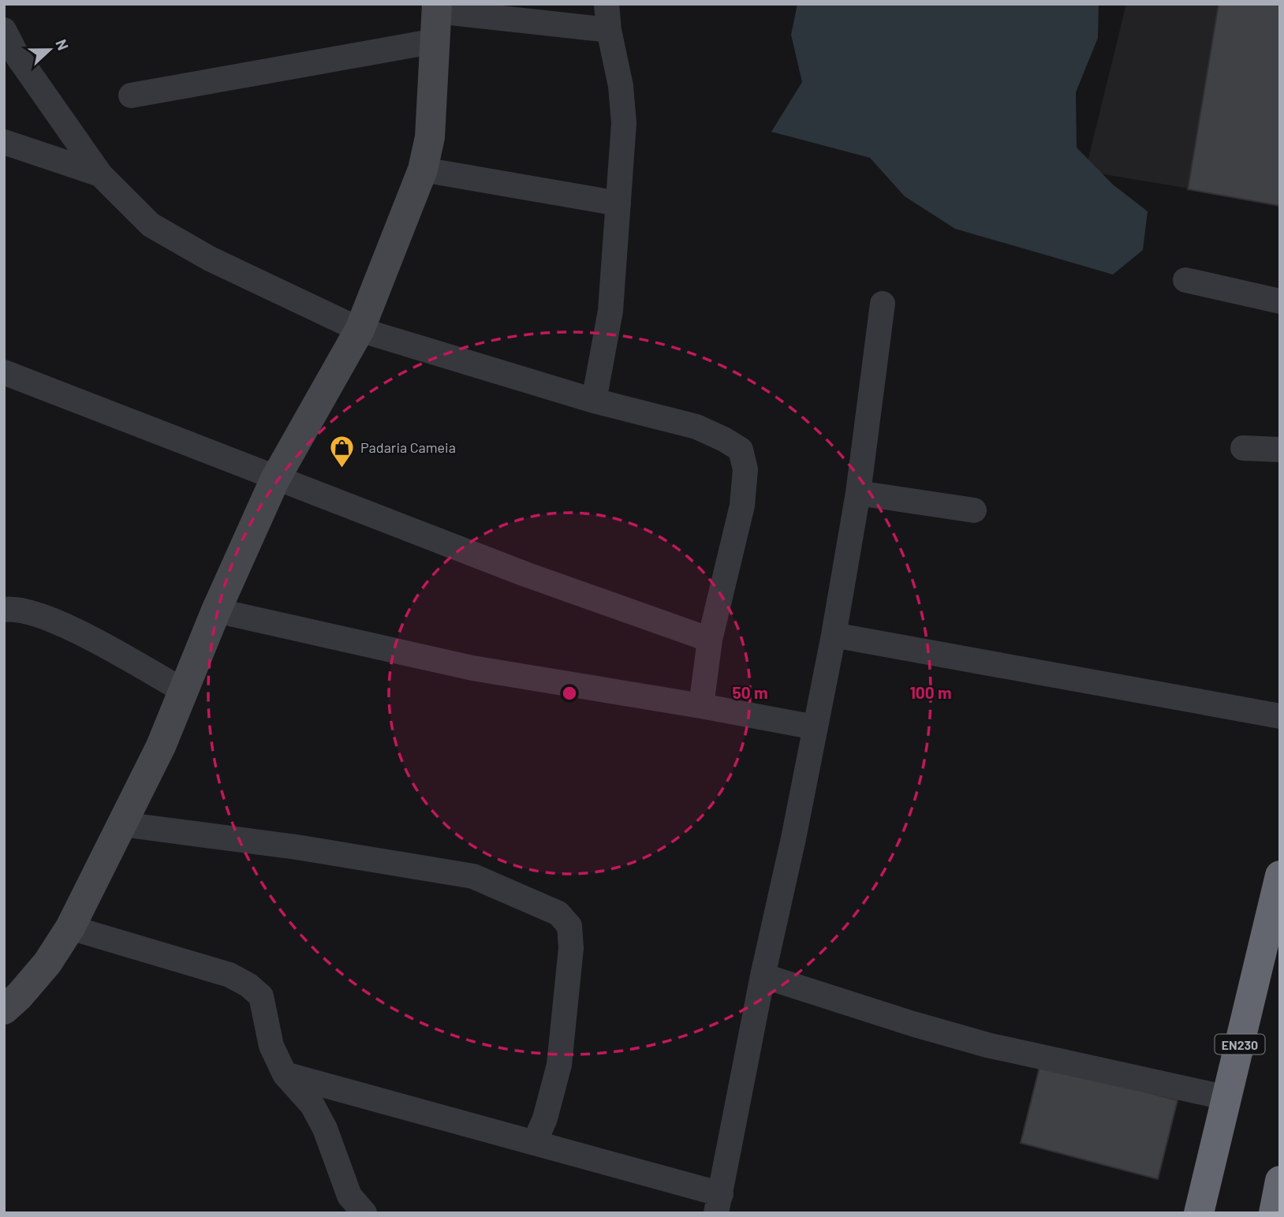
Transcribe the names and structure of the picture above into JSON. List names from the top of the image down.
{
  "streets": {
    "highway": ["EN230"]
  },
  "places": {
    "shop": ["Padaria Cameia"]
  },
  "north": "right",
  "rings": ["50 m", "100 m"]
}
